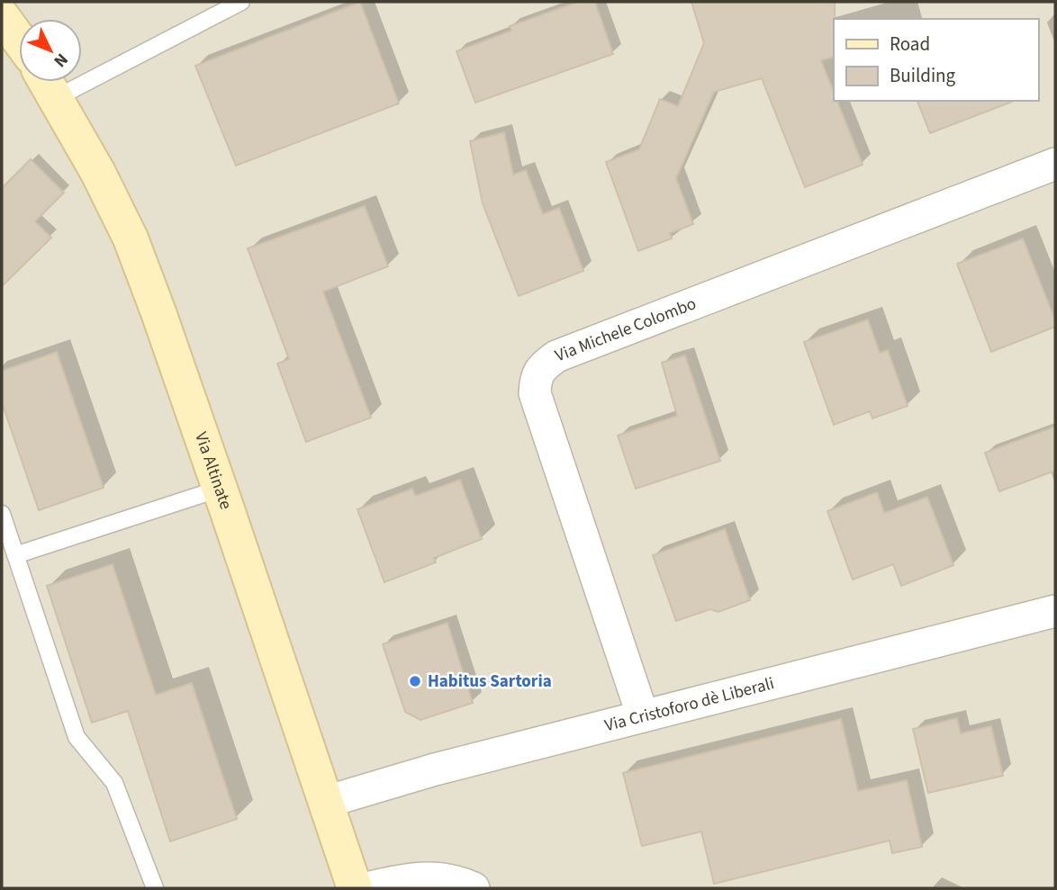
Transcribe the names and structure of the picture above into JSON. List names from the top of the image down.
{
  "streets": {
    "street": ["Via Michele Colombo", "Via Altinate", "Via Cristoforo dè Liberali"]
  },
  "crossings": [
    ["Via Michele Colombo", "Via Cristoforo dè Liberali"],
    ["Via Altinate", "Via Cristoforo dè Liberali"]
  ],
  "places": ["Habitus Sartoria"],
  "legend": ["Road", "Building"],
  "north": "bottom right"
}
